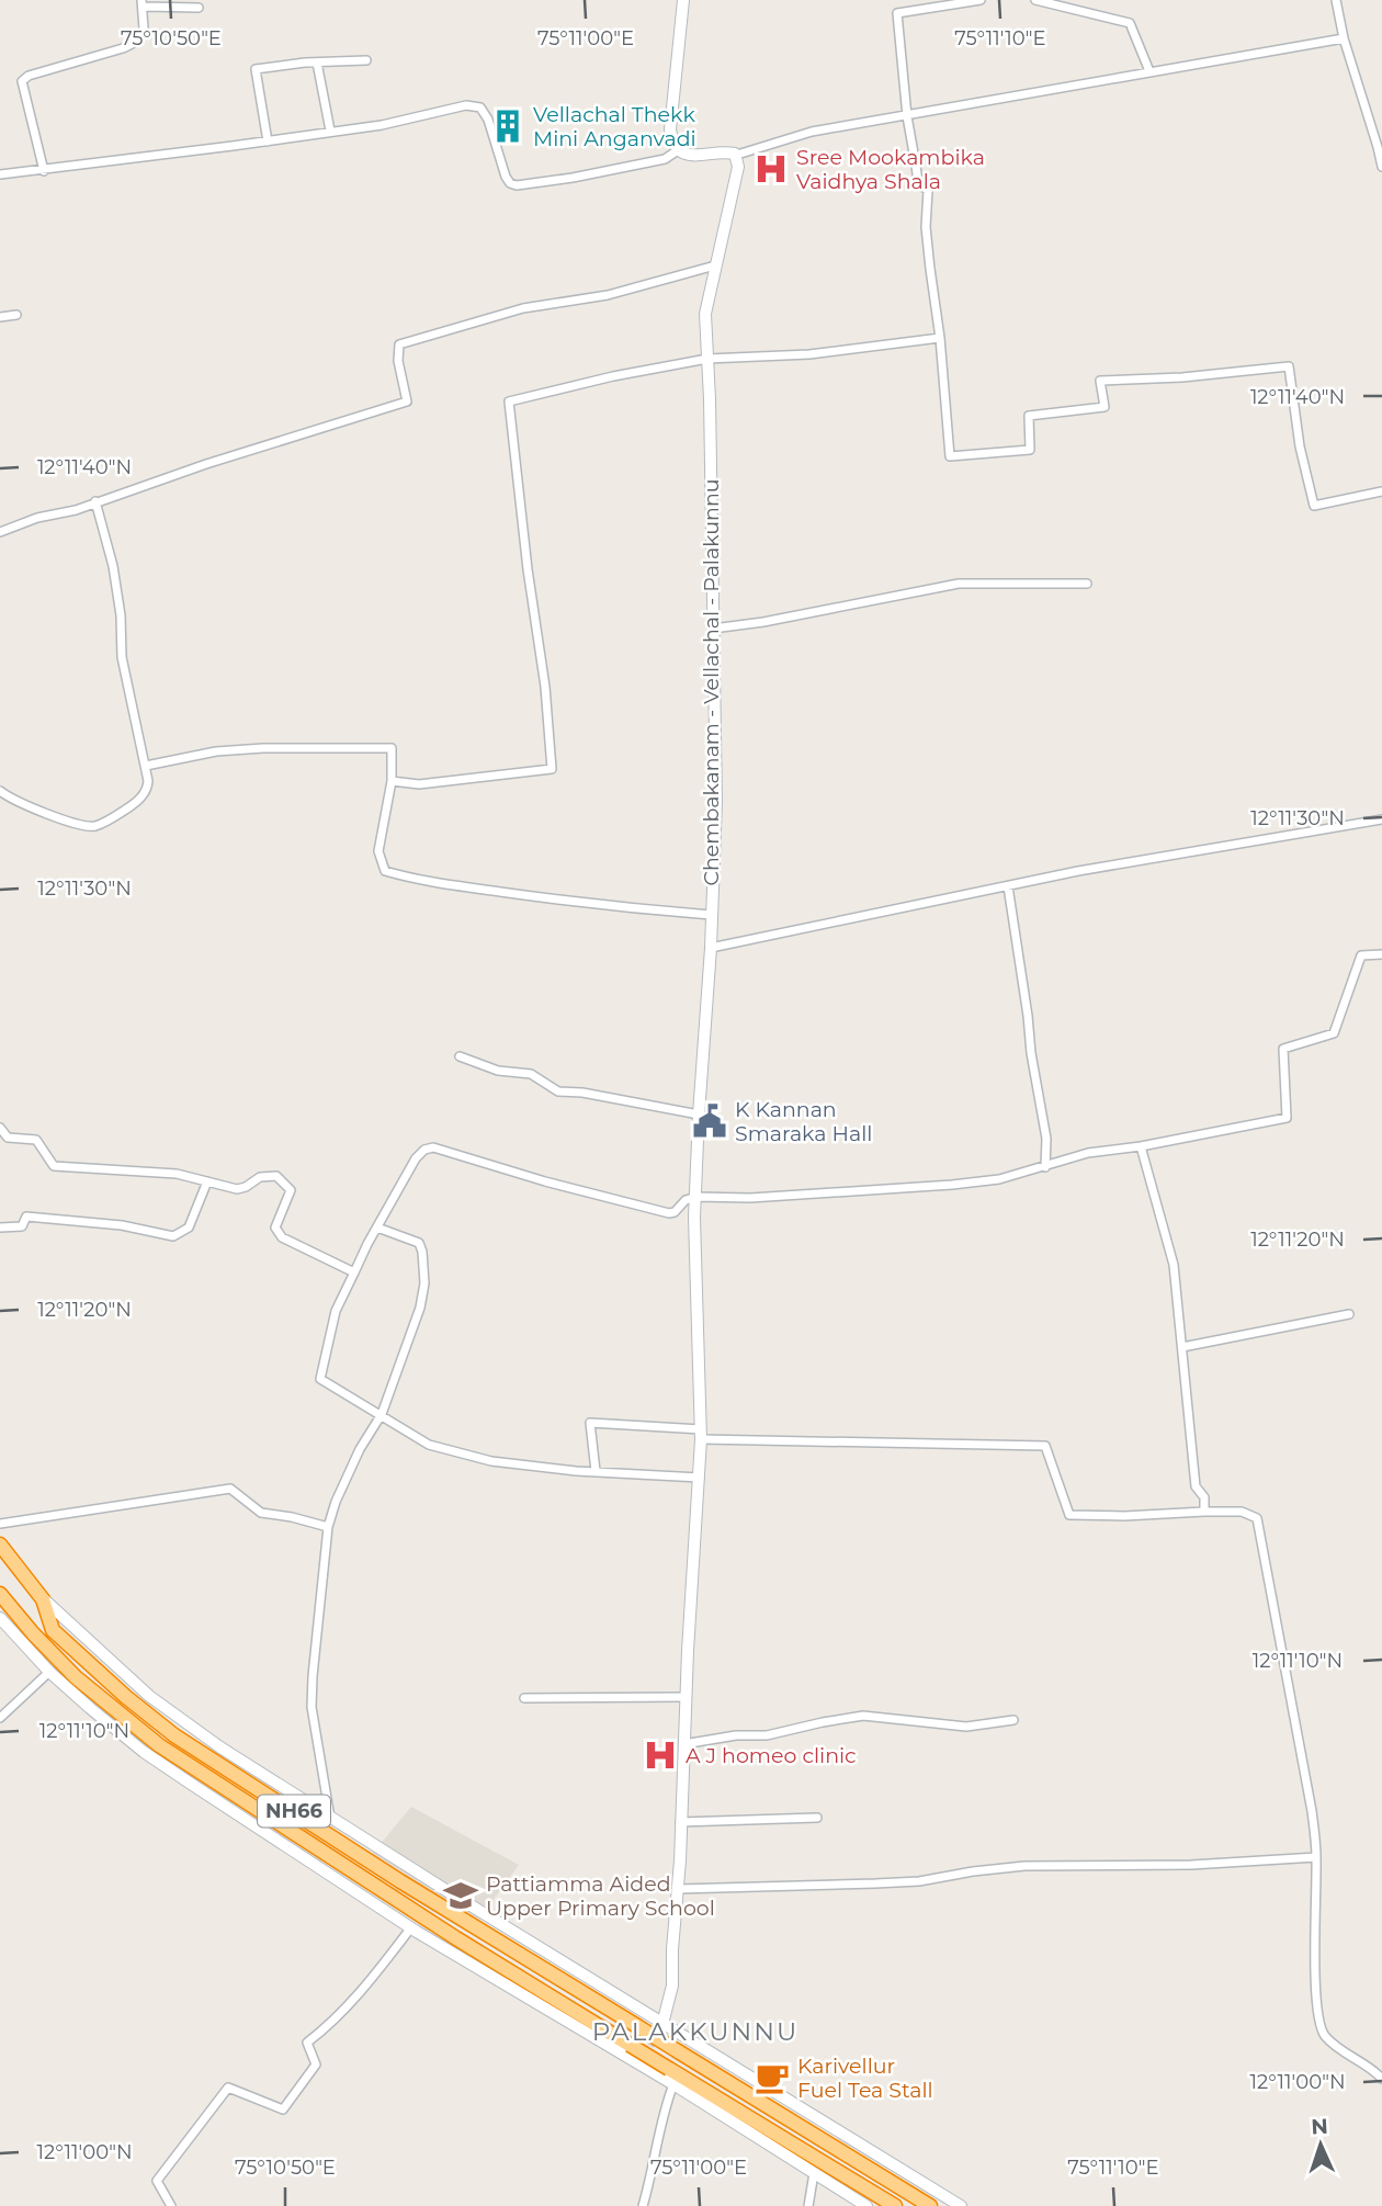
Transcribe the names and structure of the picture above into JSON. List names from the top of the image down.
{
  "streets": {
    "highway": ["NH66"],
    "street": ["Chembakanam - Vellachal - Palakunnu"]
  },
  "districts": ["PALAKKUNNU"],
  "places": {
    "building": ["Vellachal Thekk Mini Anganvadi"],
    "hospital": ["Sree Mookambika Vaidhya Shala", "A J homeo clinic"],
    "public building": ["K Kannan Smaraka Hall"],
    "school or university": ["Pattiamma Aided Upper Primary School"],
    "cafe": ["Karivellur Fuel Tea Stall"]
  },
  "north": "top",
  "coordinates": [
    "75°10'50\"E",
    "75°11'00\"E",
    "75°11'10\"E",
    "12°11'40\"N",
    "12°11'30\"N",
    "12°11'20\"N",
    "12°11'10\"N",
    "12°11'00\"N"
  ]
}
